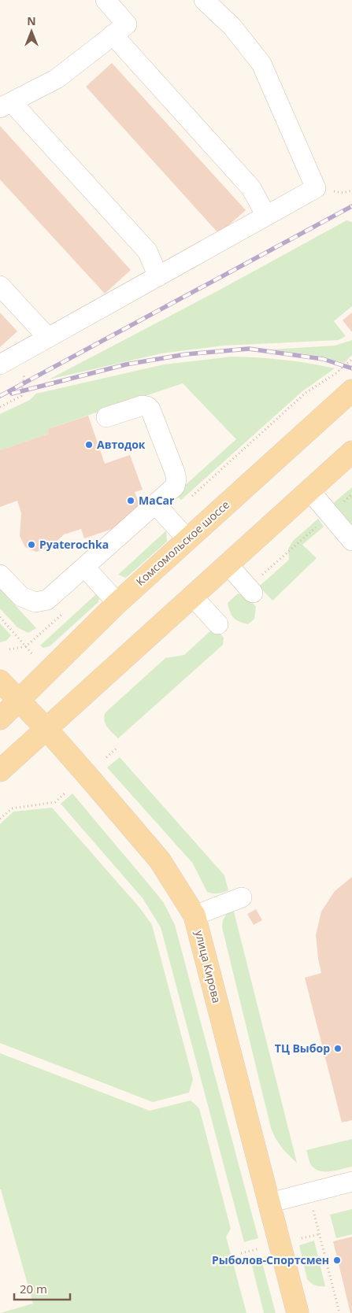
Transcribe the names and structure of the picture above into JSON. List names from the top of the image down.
{
  "streets": {
    "main road": ["Комсомольское шоссе", "улица Кирова"]
  },
  "crossings": [
    ["Комсомольское шоссе", "улица Кирова"]
  ],
  "places": [
    "Автодок",
    "MaCar",
    "Pyaterochka",
    "ТЦ Выбор",
    "Рыболов-Спортсмен"
  ],
  "scale_bar": "20 m",
  "north": "top"
}
